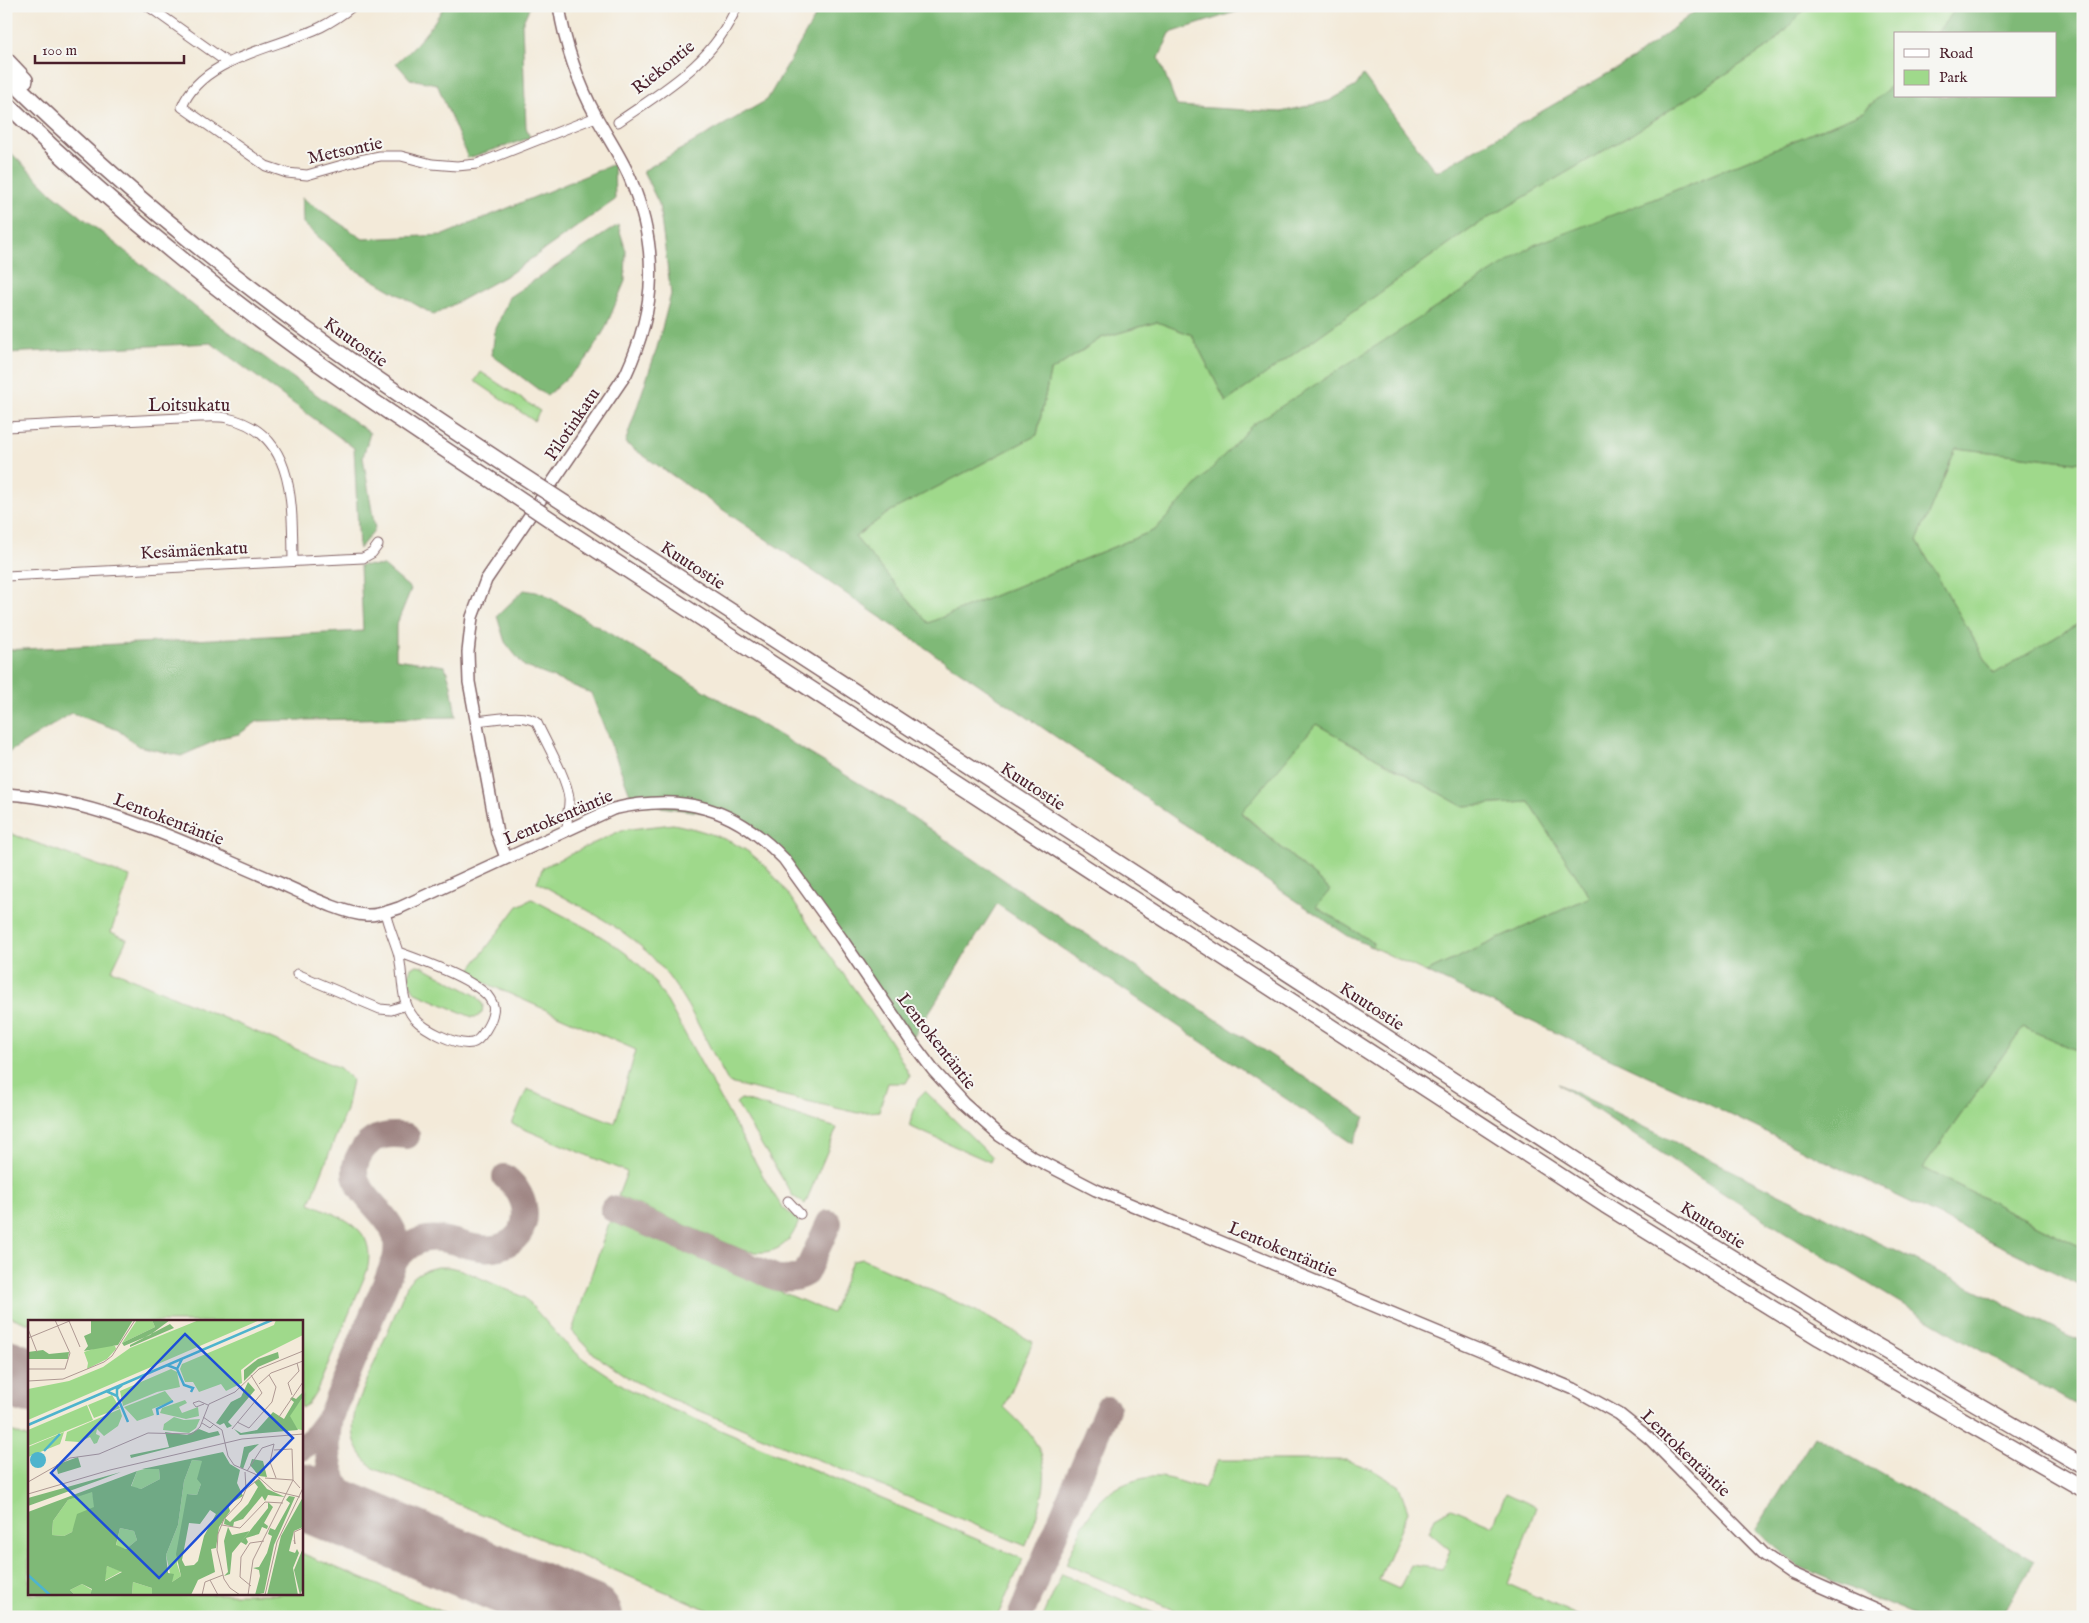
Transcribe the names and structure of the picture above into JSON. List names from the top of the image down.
{
  "streets": {
    "highway": ["Kuutostie"],
    "street": [
      "Riekontie",
      "Metsontie",
      "Loitsukatu",
      "Pilotinkatu",
      "Kesämäenkatu",
      "Lentokentäntie"
    ]
  },
  "crossings": [
    ["Metsontie", "Pilotinkatu"],
    ["Loitsukatu", "Kesämäenkatu"],
    ["Pilotinkatu", "Lentokentäntie"]
  ],
  "legend": ["Road", "Park"],
  "scale_bar": "100 m"
}
